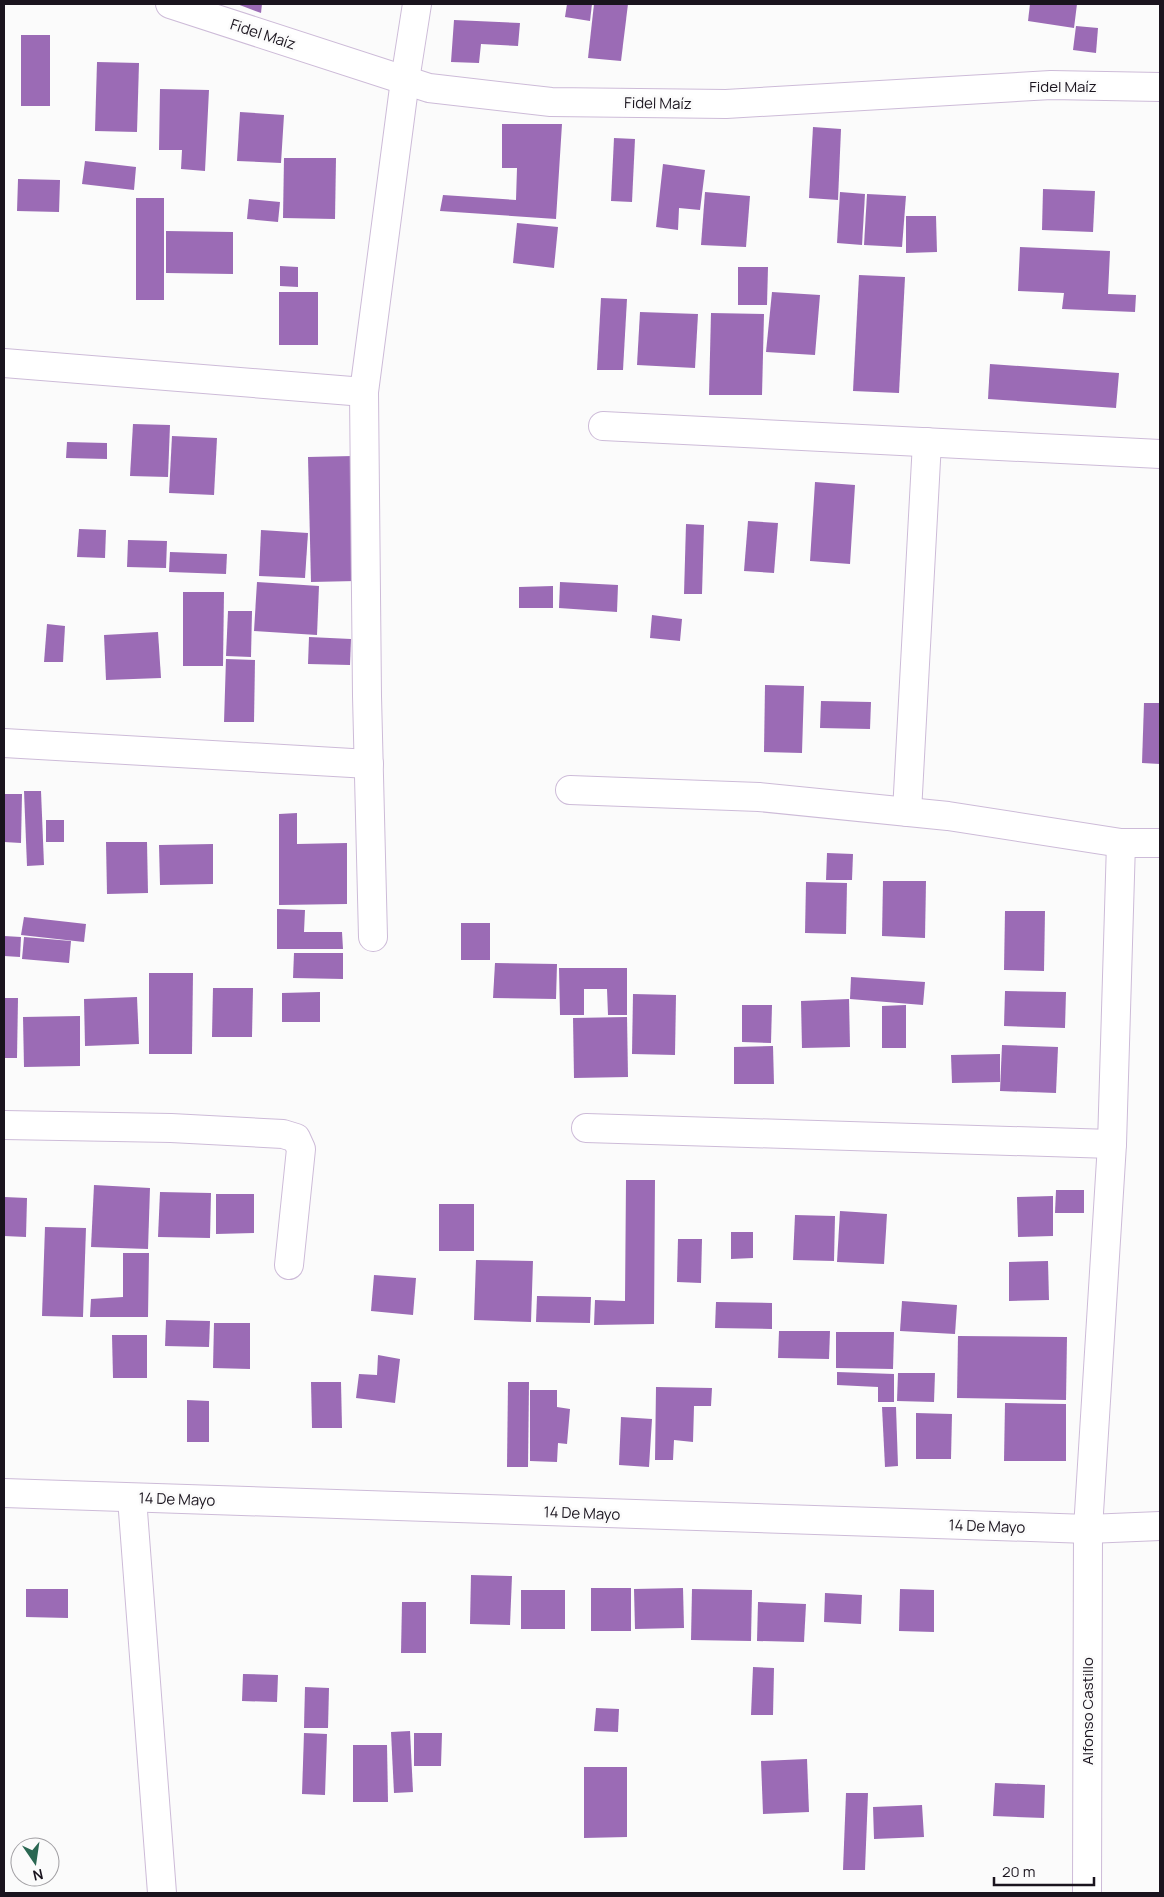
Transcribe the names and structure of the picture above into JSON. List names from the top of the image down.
{
  "streets": {
    "street": ["Fidel Maíz", "14 De Mayo", "Alfonso Castillo"]
  },
  "crossings": [
    ["14 De Mayo", "Alfonso Castillo"]
  ],
  "scale_bar": "20 m",
  "north": "bottom"
}
